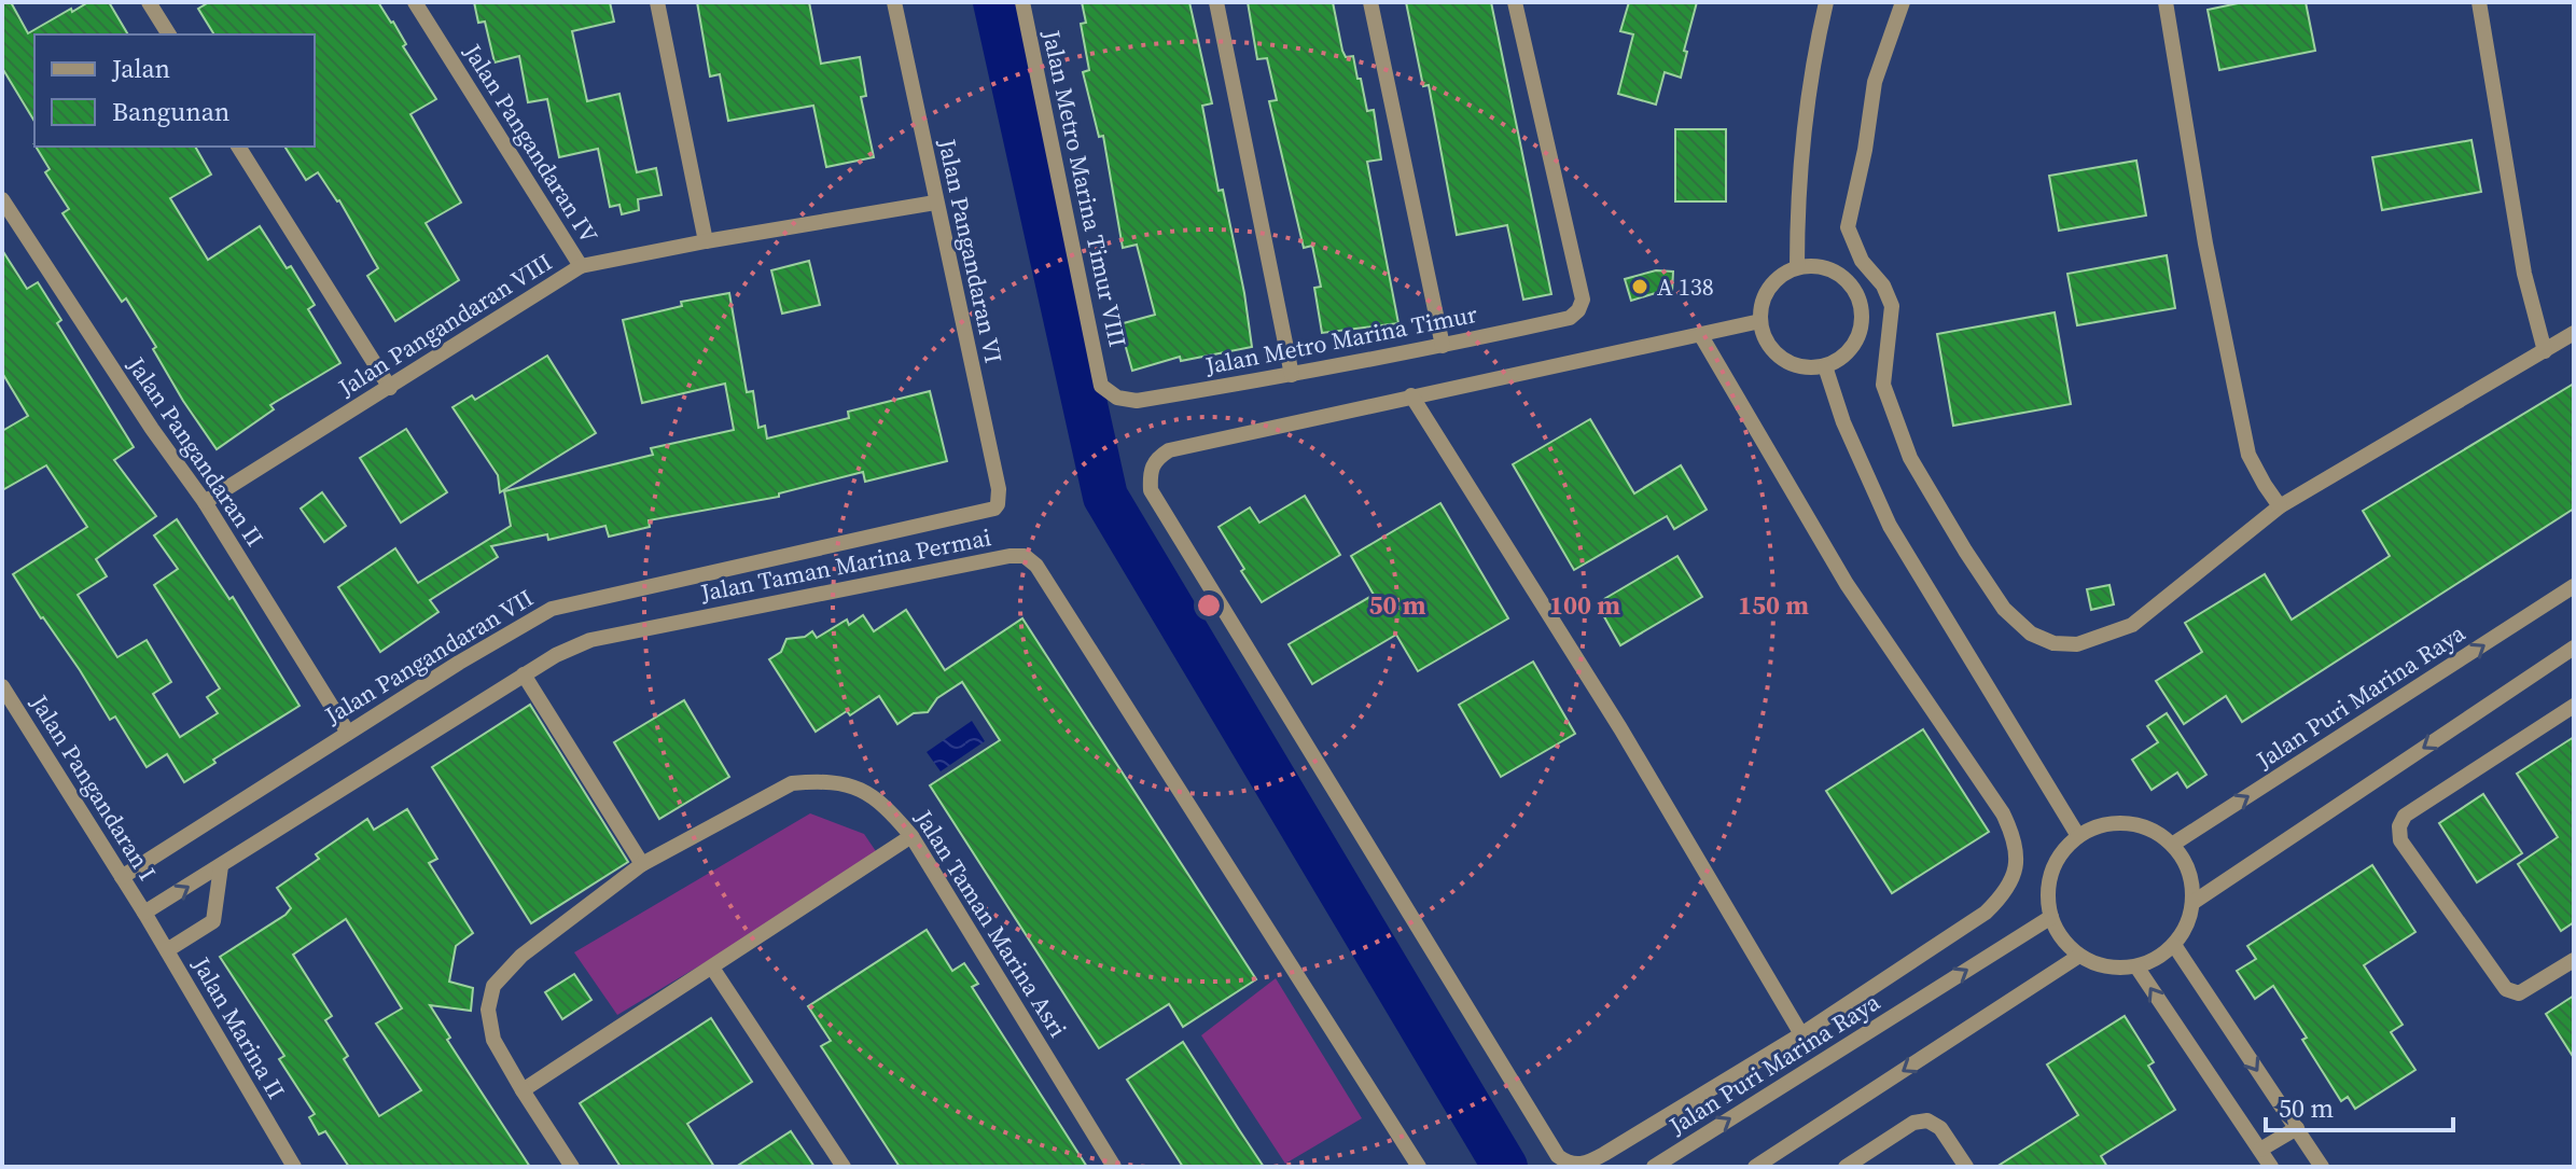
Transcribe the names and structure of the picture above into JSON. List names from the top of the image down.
{
  "streets": {
    "street": [
      "Jalan Pangandaran IV",
      "Jalan Metro Marina Timur VIII",
      "Jalan Pangandaran VI",
      "Jalan Pangandaran VIII",
      "Jalan Metro Marina Timur",
      "Jalan Pangandaran II",
      "Jalan Taman Marina Permai",
      "Jalan Pangandaran VII",
      "Jalan Puri Marina Raya",
      "Jalan Pangandaran I",
      "Jalan Taman Marina Asri",
      "Jalan Marina II"
    ]
  },
  "crossings": [
    ["Jalan Pangandaran IV", "Jalan Pangandaran VIII"],
    ["Jalan Metro Marina Timur VIII", "Jalan Metro Marina Timur"],
    ["Jalan Pangandaran VI", "Jalan Pangandaran VIII"],
    ["Jalan Pangandaran VI", "Jalan Pangandaran VII"],
    ["Jalan Pangandaran VIII", "Jalan Pangandaran II"],
    ["Jalan Pangandaran II", "Jalan Pangandaran VII"],
    ["Jalan Taman Marina Permai", "Jalan Pangandaran I"],
    ["Jalan Taman Marina Permai", "Jalan Marina II"],
    ["Jalan Pangandaran VII", "Jalan Pangandaran I"],
    ["Jalan Pangandaran I", "Jalan Marina II"]
  ],
  "places": ["A 138"],
  "legend": ["Jalan", "Bangunan"],
  "scale_bar": "50 m",
  "rings": ["50 m", "100 m", "150 m"]
}
